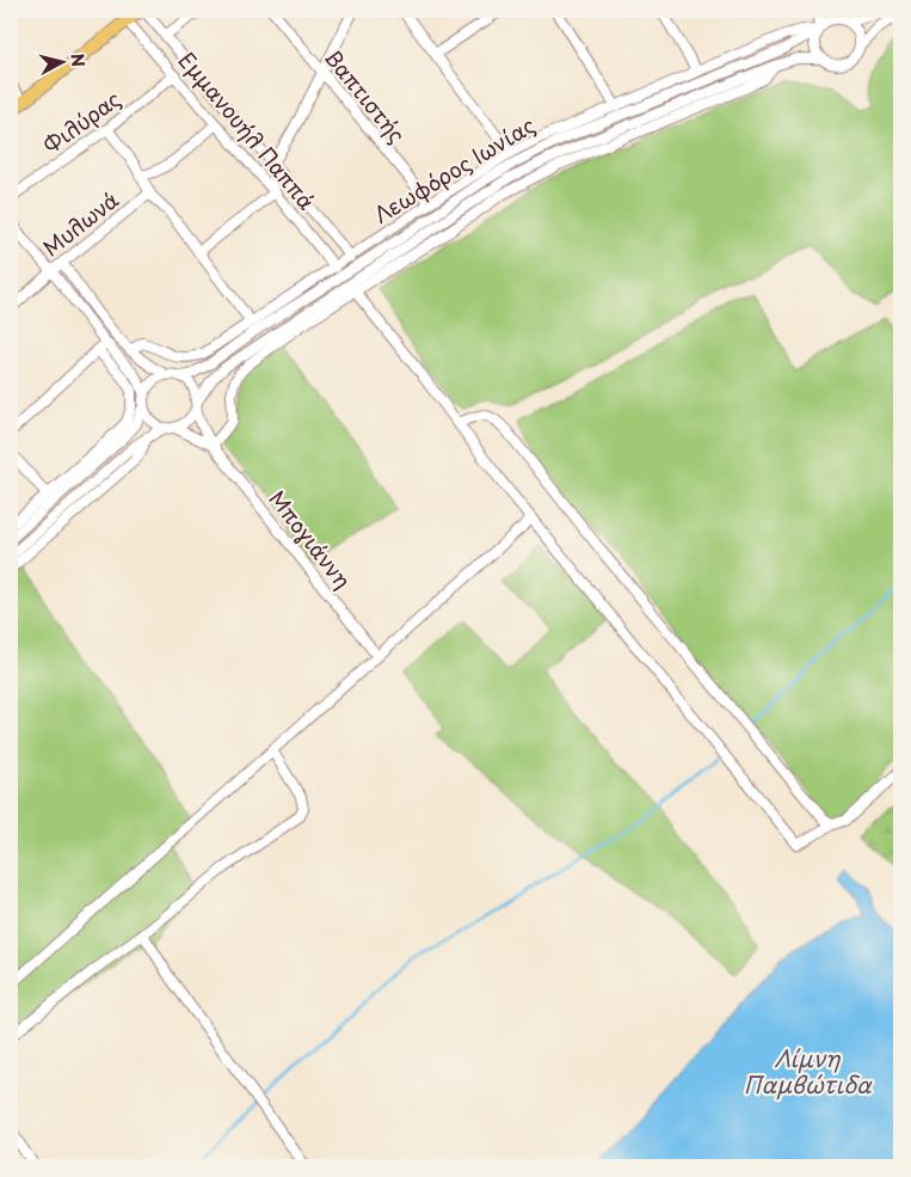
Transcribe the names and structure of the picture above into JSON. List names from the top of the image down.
{
  "streets": {
    "street": [
      "Βαπτιστής",
      "Φιλύρας",
      "Εμμανουήλ Παππά",
      "Λεωφόρος Ιωνίας",
      "Μυλωνά",
      "Μπογιάννη"
    ]
  },
  "crossings": [
    ["Βαπτιστής", "Λεωφόρος Ιωνίας"],
    ["Φιλύρας", "Εμμανουήλ Παππά"],
    ["Εμμανουήλ Παππά", "Λεωφόρος Ιωνίας"],
    ["Λεωφόρος Ιωνίας", "Μπογιάννη"]
  ],
  "water": ["Λίμνη Παμβώτιδα"],
  "north": "right"
}
